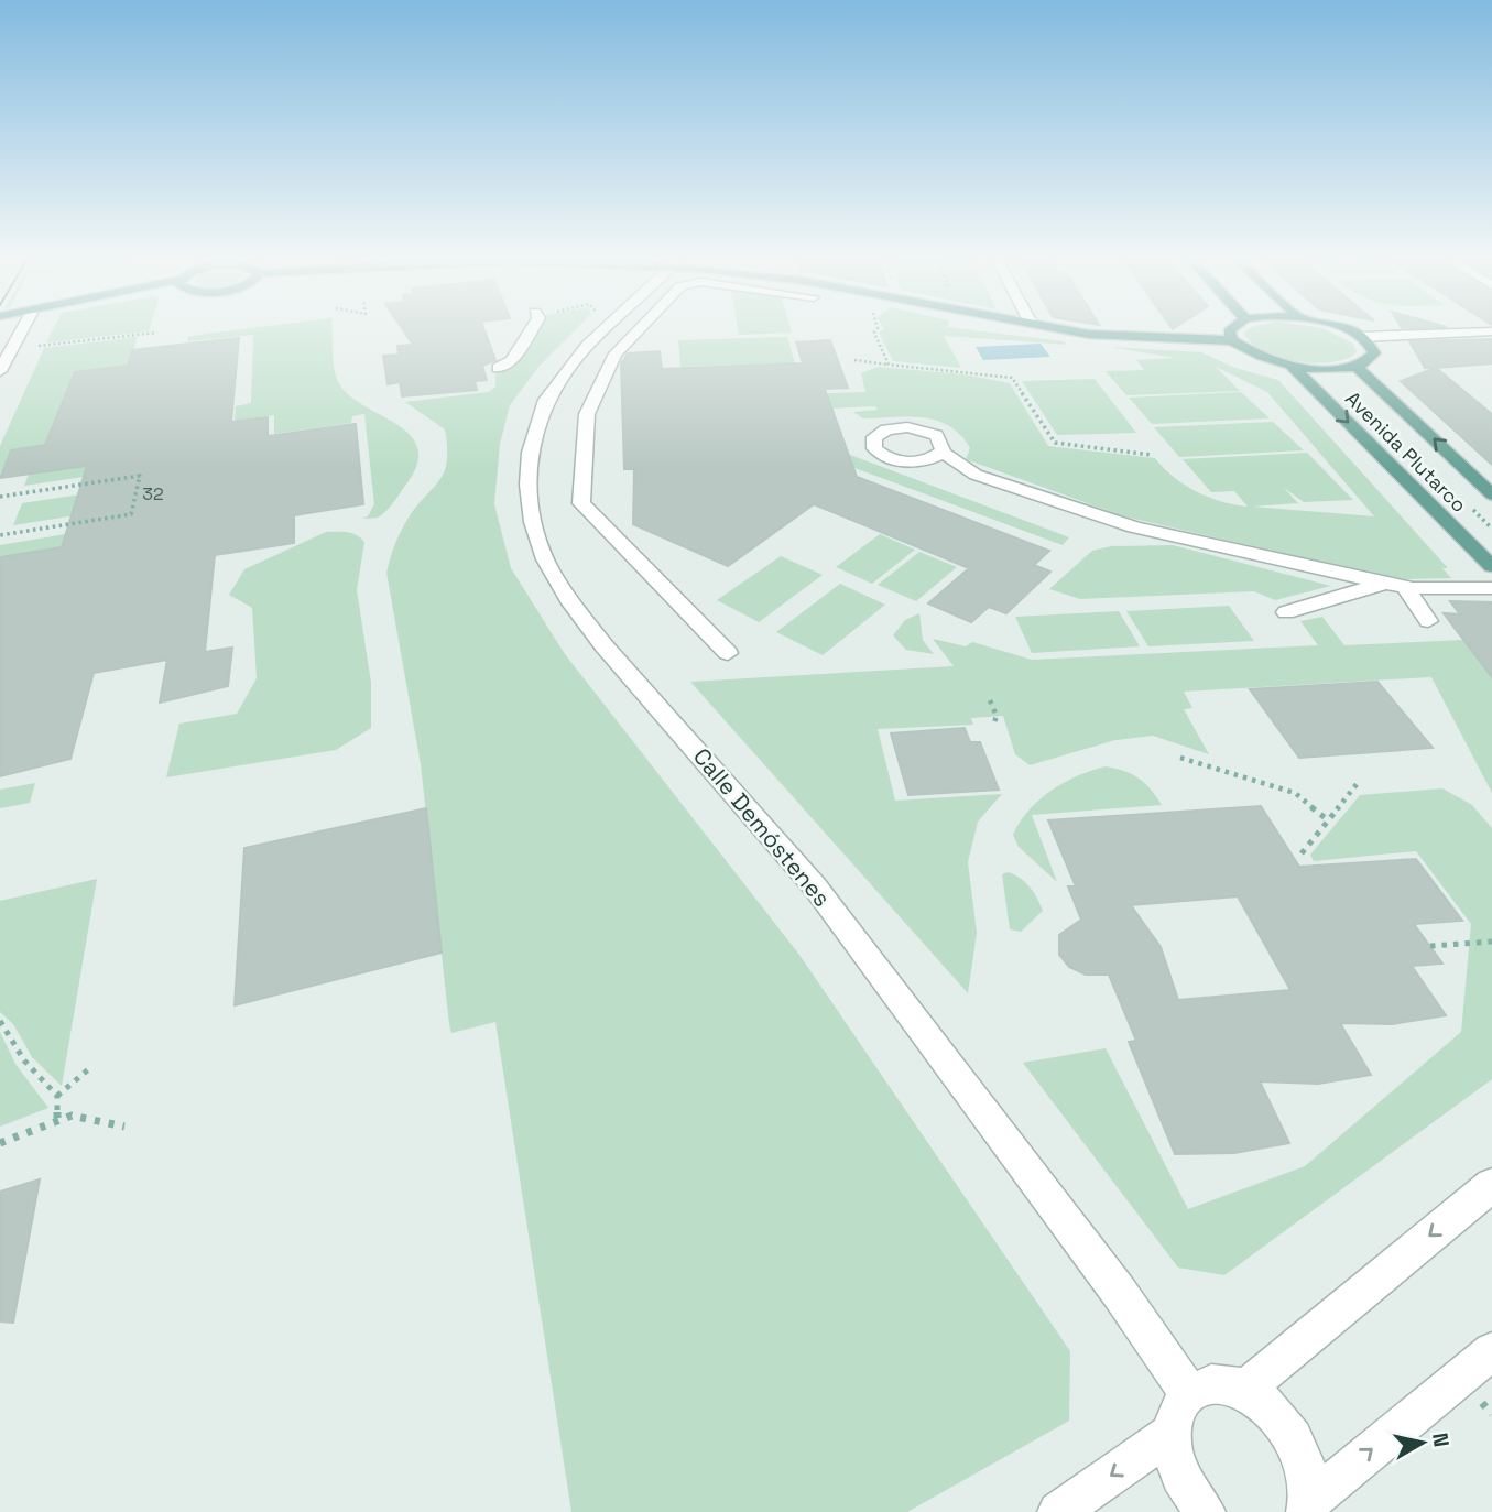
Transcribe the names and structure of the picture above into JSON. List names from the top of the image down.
{
  "streets": {
    "main road": ["Avenida Plutarco"],
    "street": ["Calle Demóstenes"]
  },
  "house_numbers": ["32"],
  "north": "right"
}
